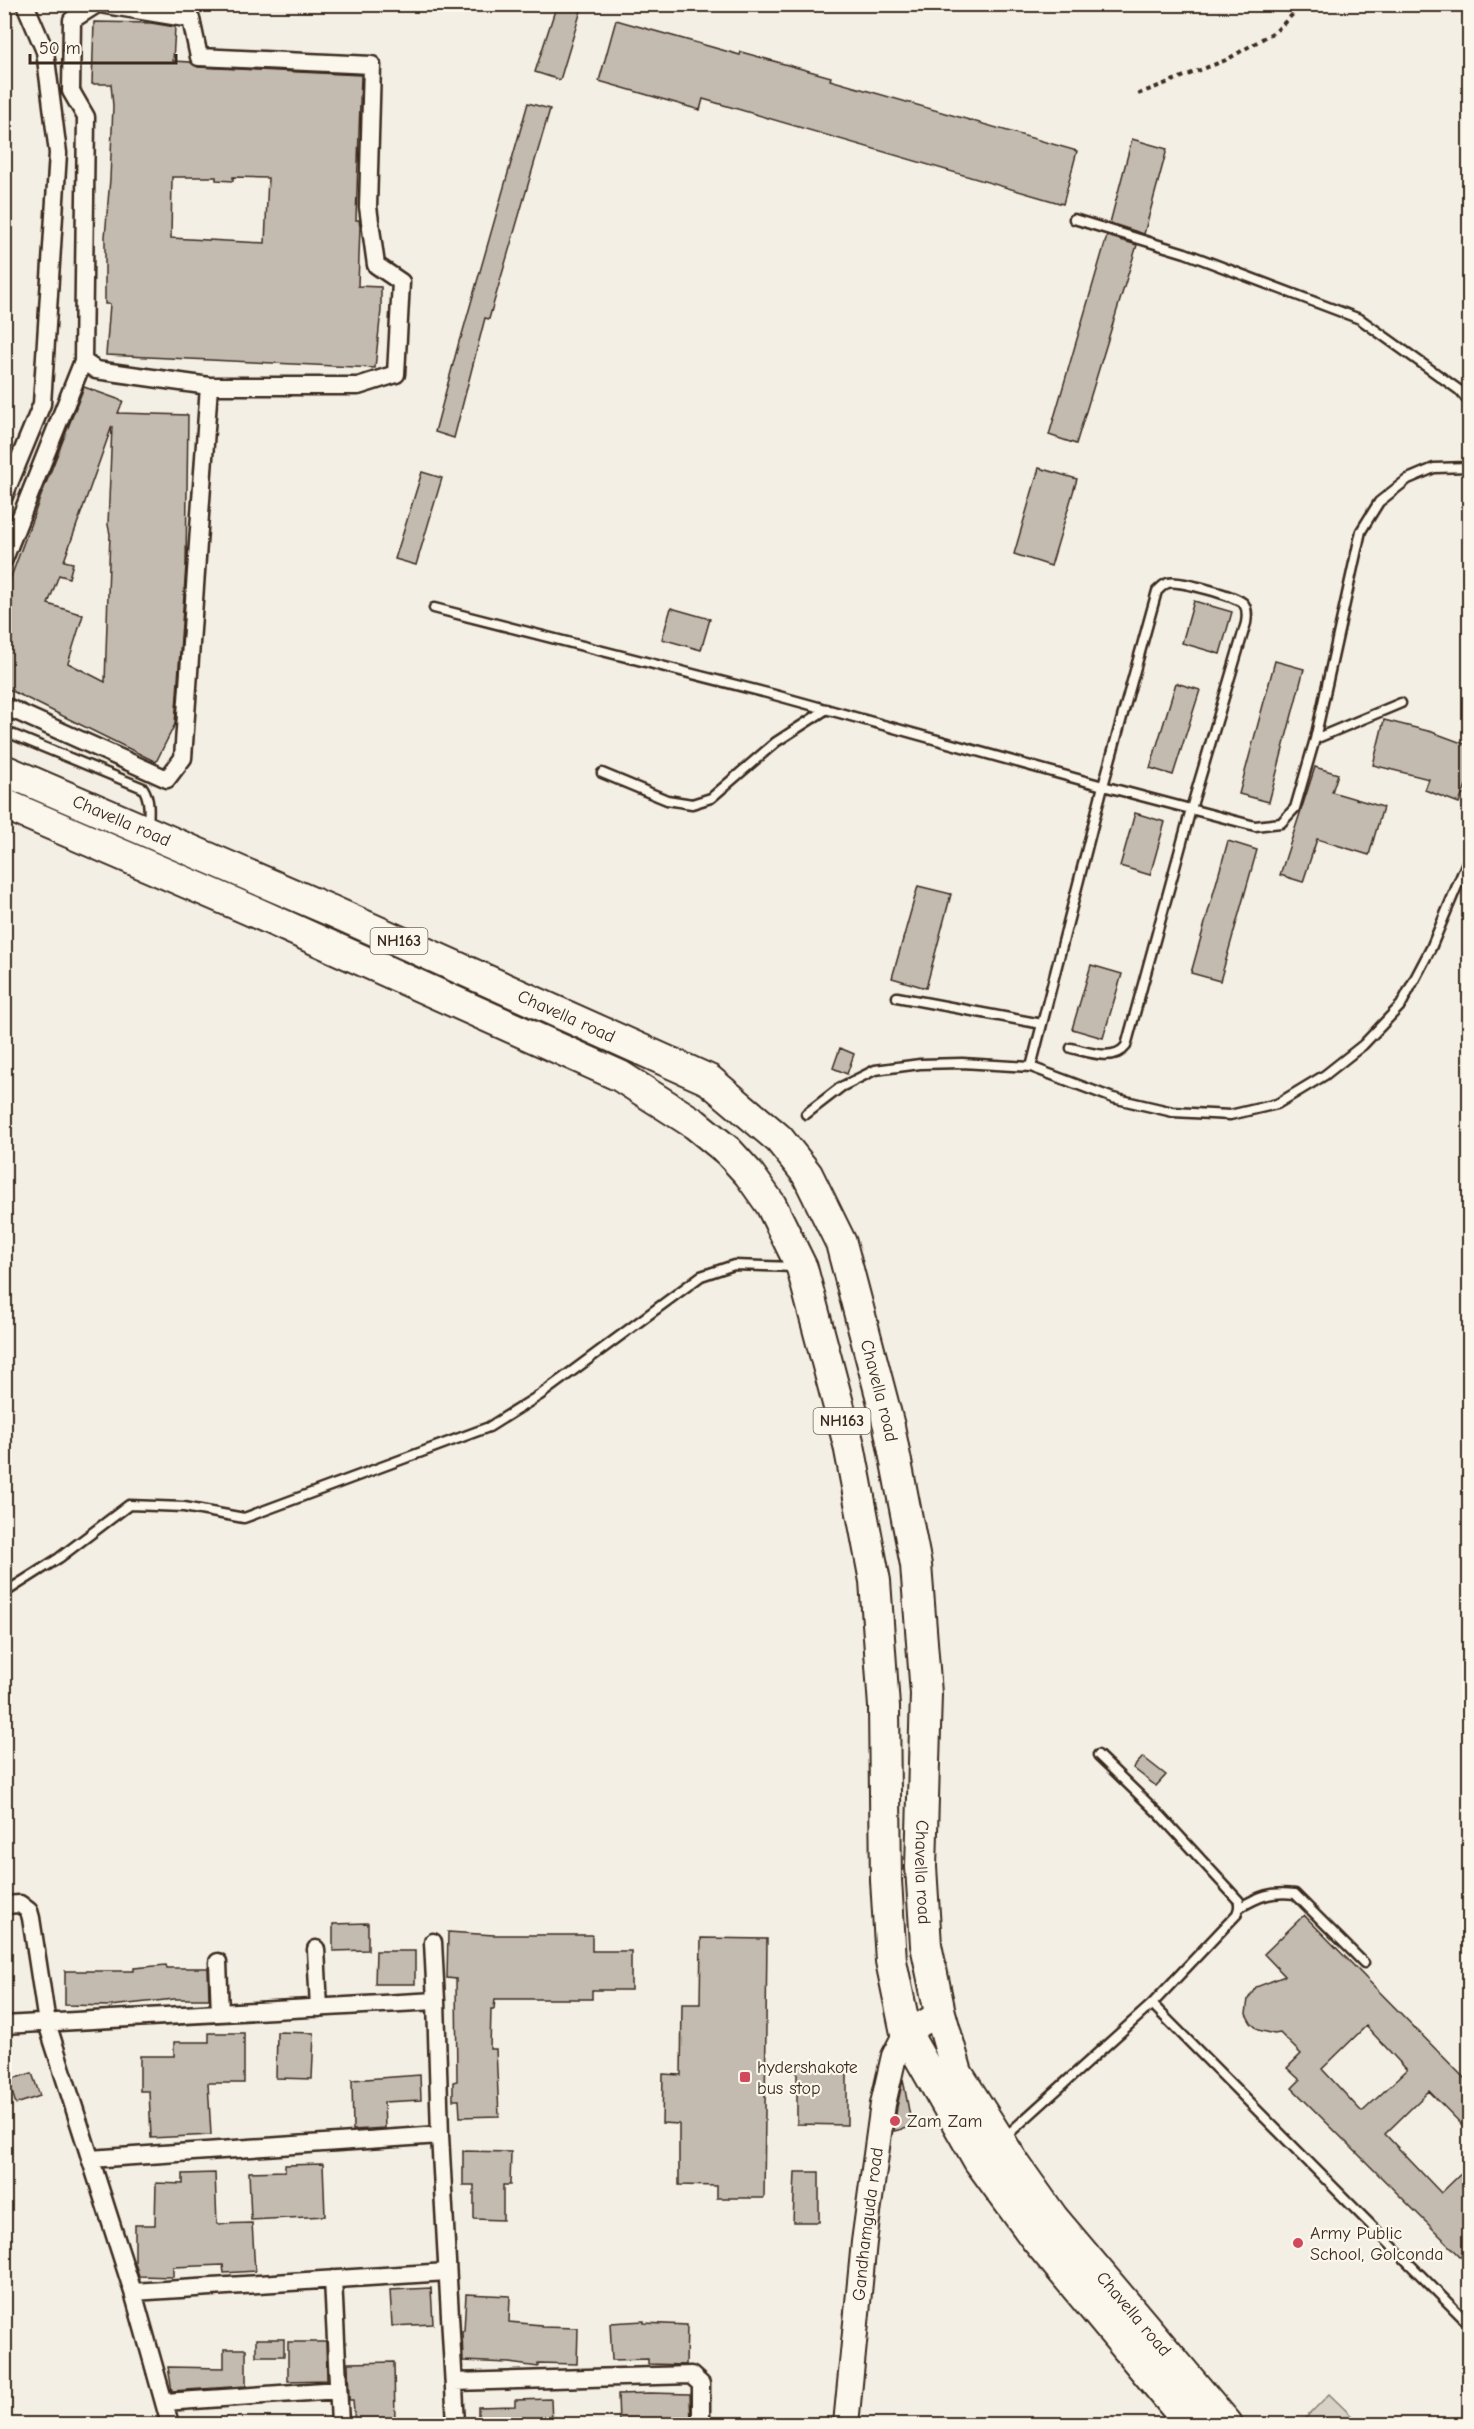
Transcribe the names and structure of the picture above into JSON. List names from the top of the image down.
{
  "streets": {
    "highway": ["Chavella road", "NH163"],
    "street": ["Gandhamguda road"]
  },
  "crossings": [
    ["Chavella road", "Gandhamguda road"]
  ],
  "places": {
    "transit": ["hydershakote bus stop"],
    "other": ["Zam Zam", "Army Public School, Golconda"]
  },
  "scale_bar": "50 m"
}
